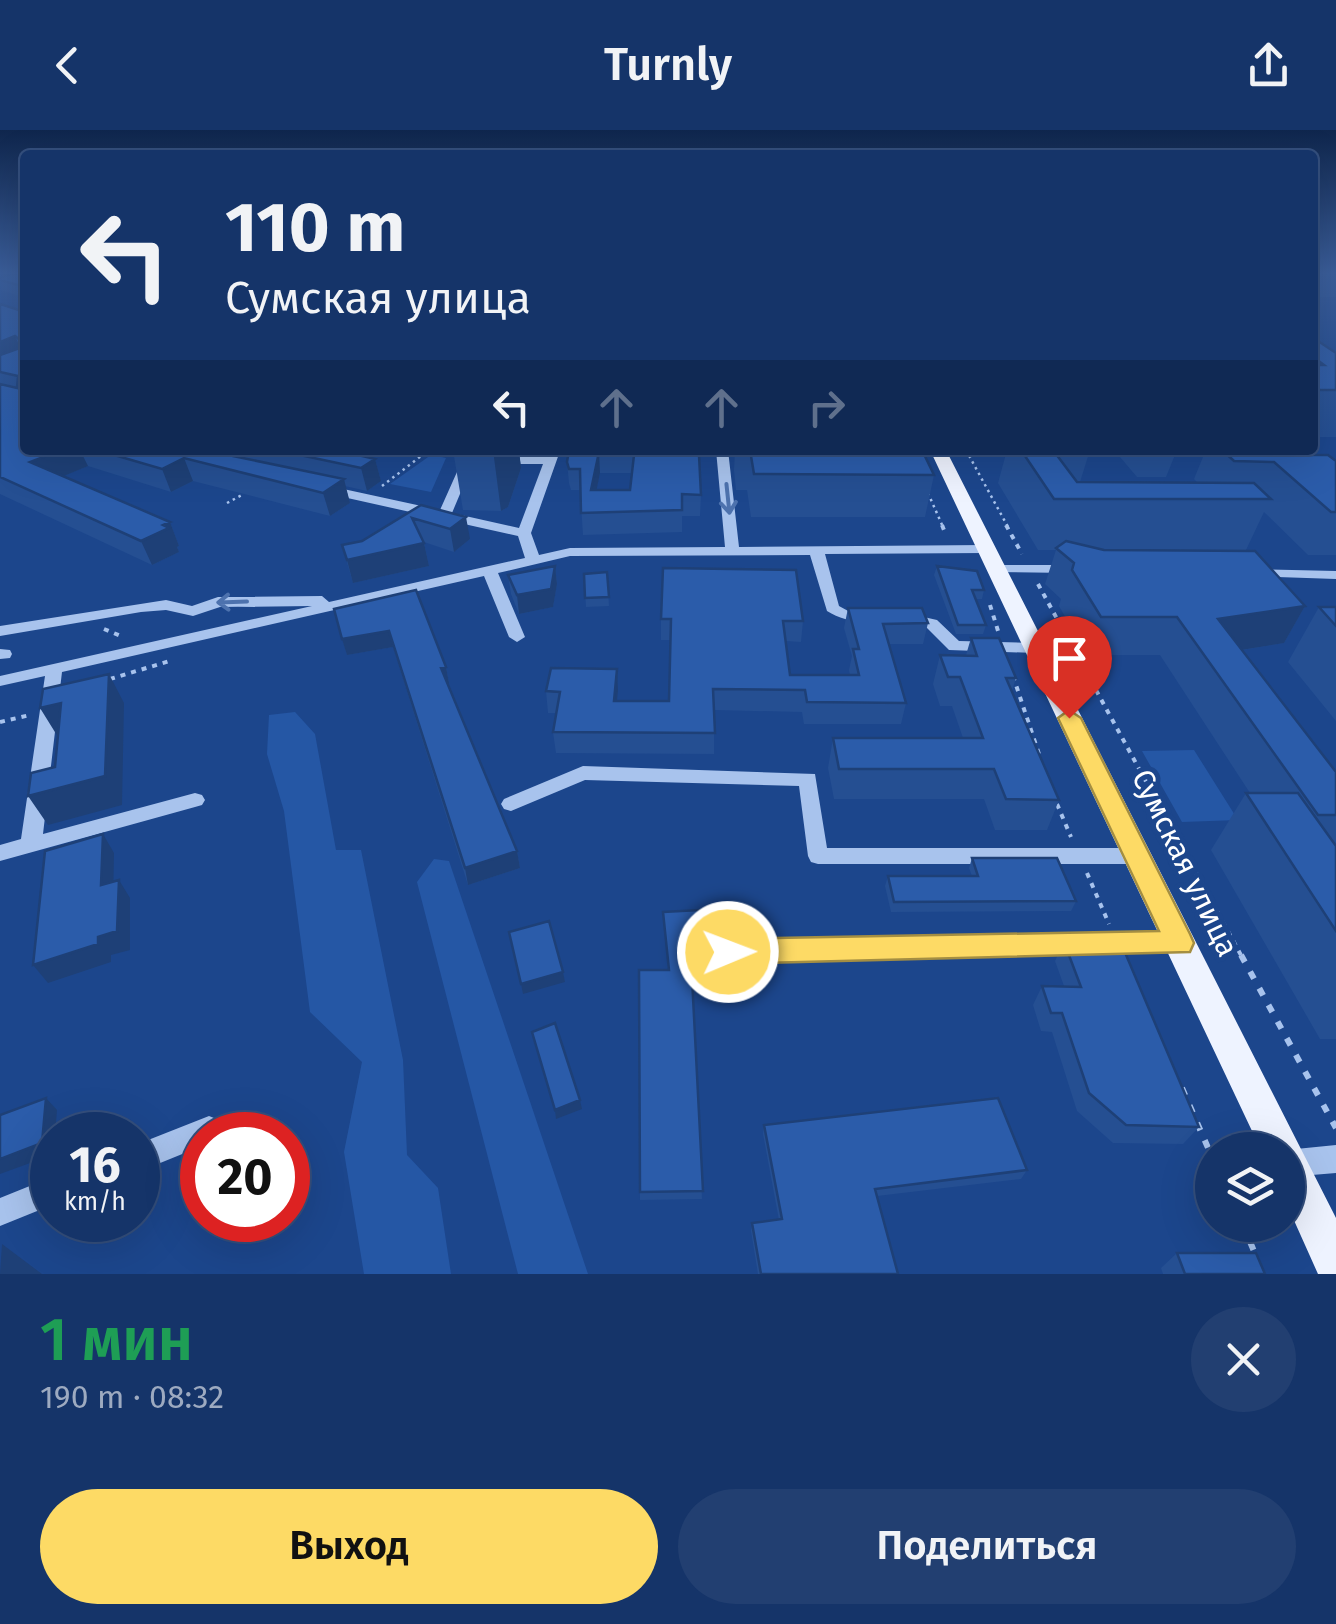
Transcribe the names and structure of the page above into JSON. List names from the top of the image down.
{
  "streets": {
    "main road": ["Сумская улица"]
  },
  "page": {
    "header": "Turnly",
    "turn": ["110 m", "Сумская улица"],
    "speed": "16 km/h",
    "limit": "20",
    "heading": ["1 мин", "190 m · 08:32"],
    "buttons": ["Выход", "Поделиться"]
  }
}
